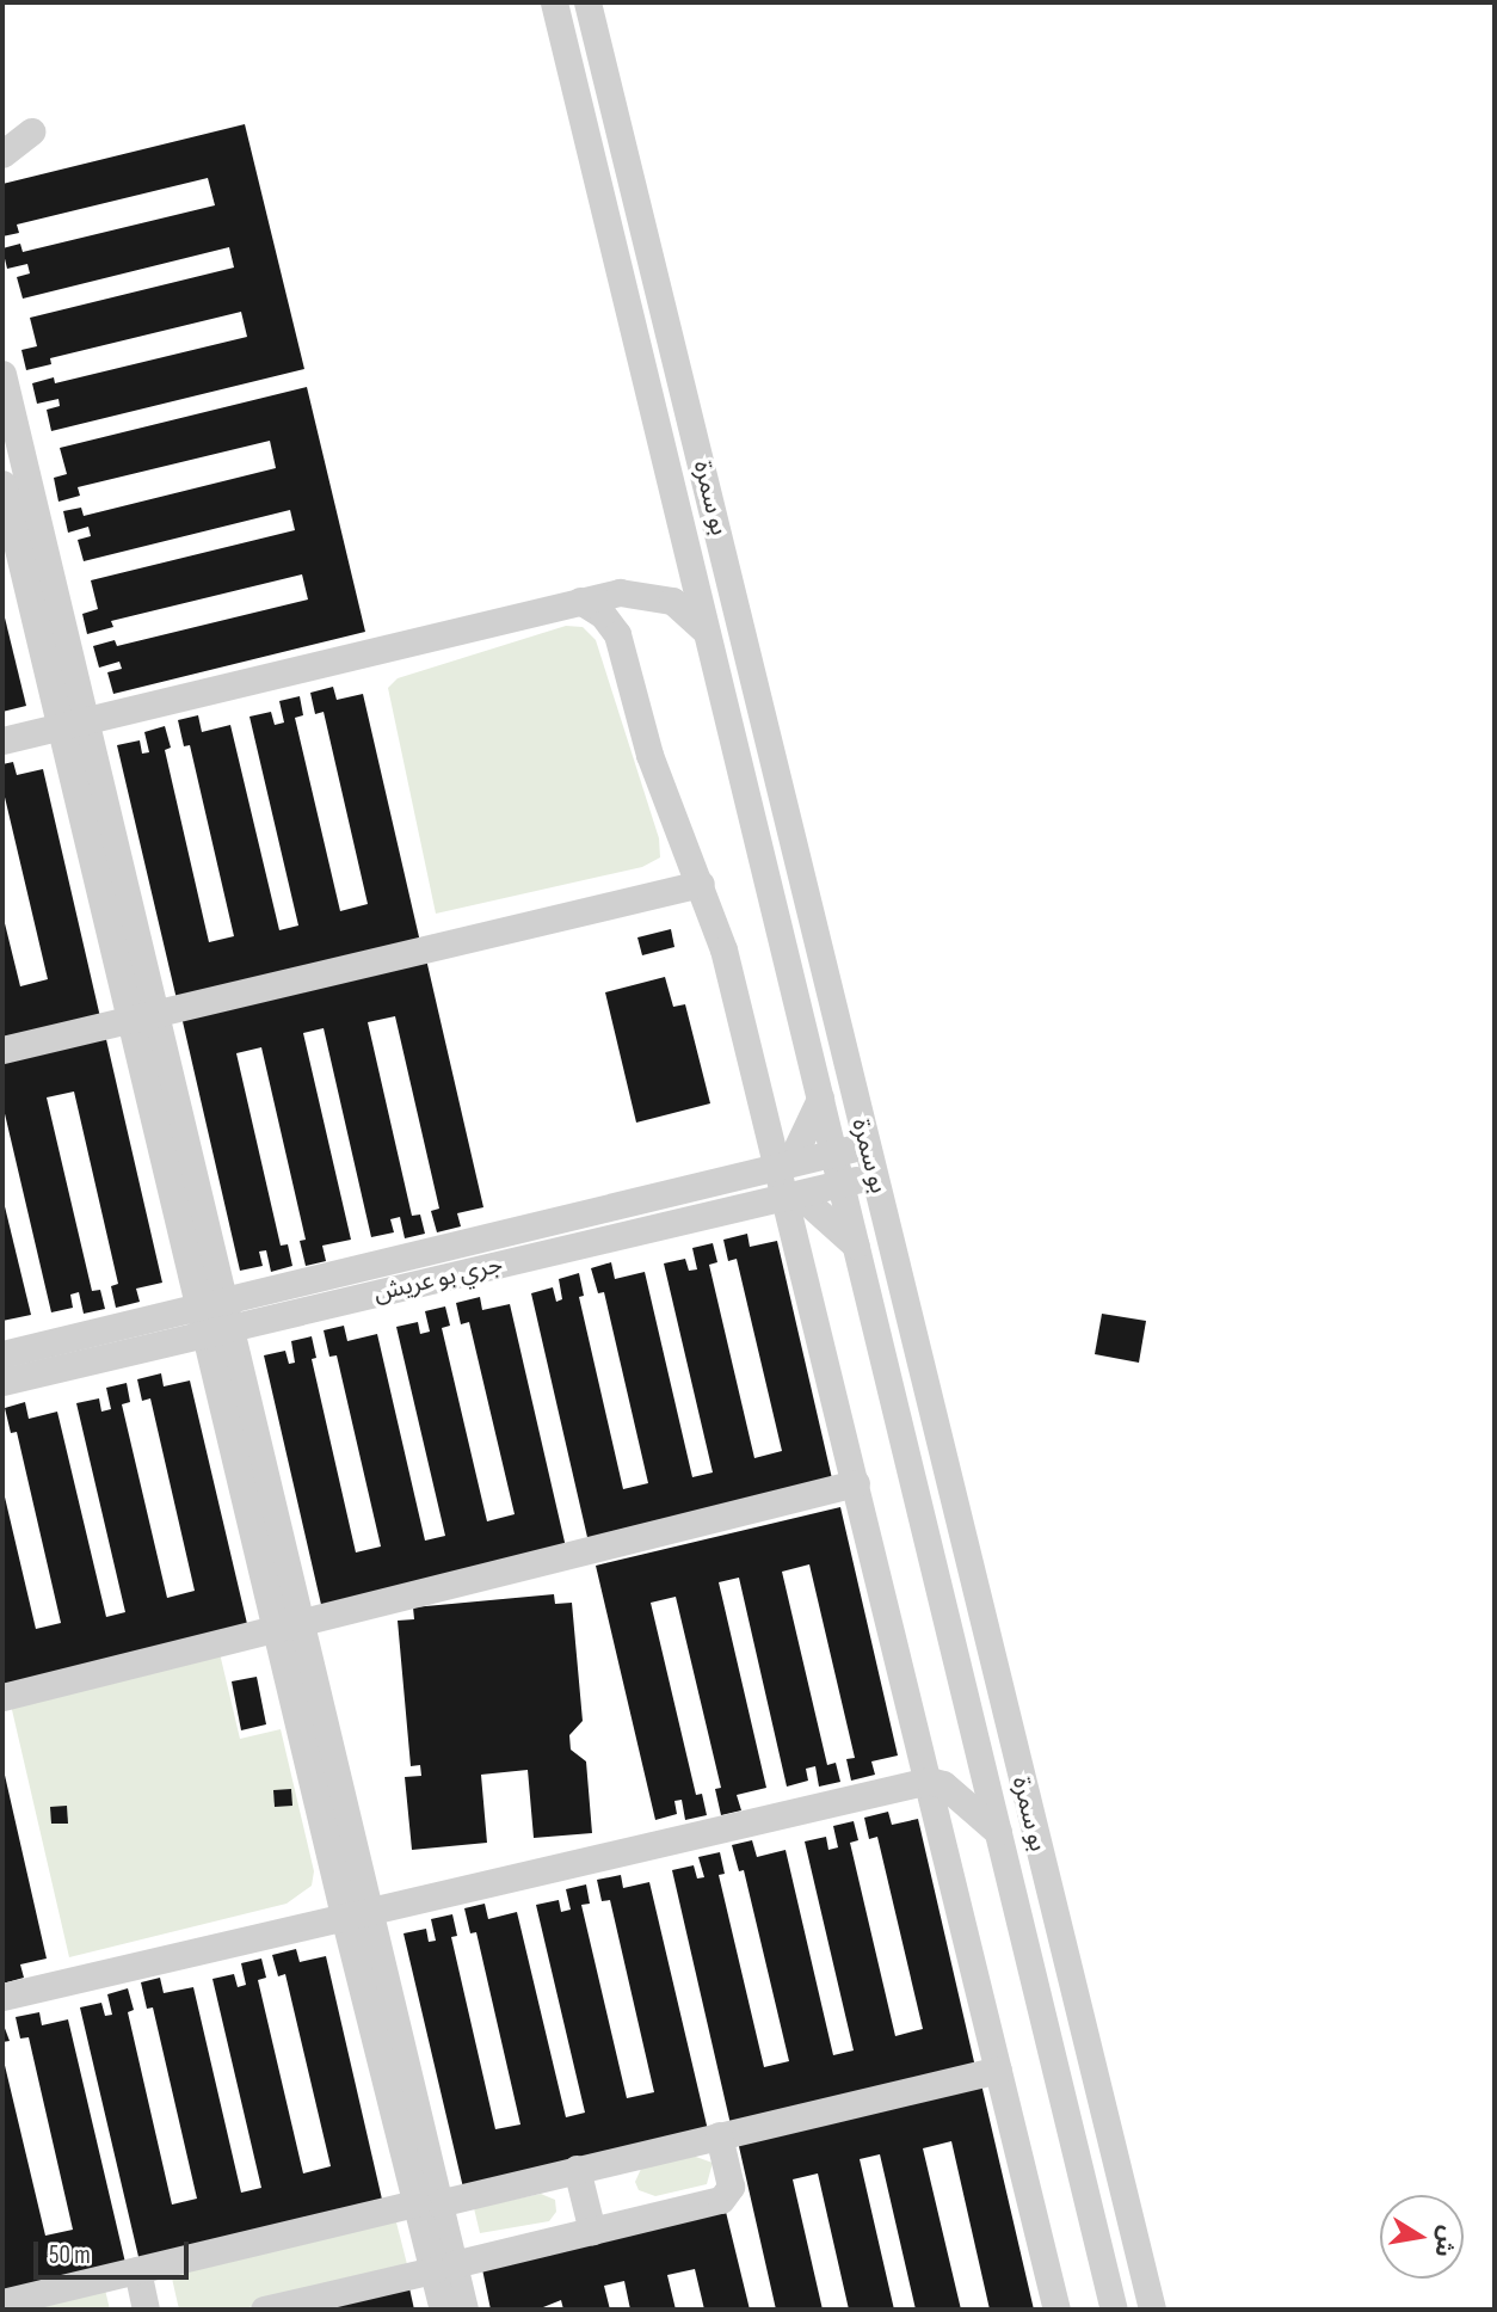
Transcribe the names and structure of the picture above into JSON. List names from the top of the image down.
{
  "streets": {
    "street": ["بو سمرة", "جري بو عريش"]
  },
  "crossings": [
    ["بو سمرة", "جري بو عريش"]
  ],
  "scale_bar": "50 m",
  "north": "right"
}
